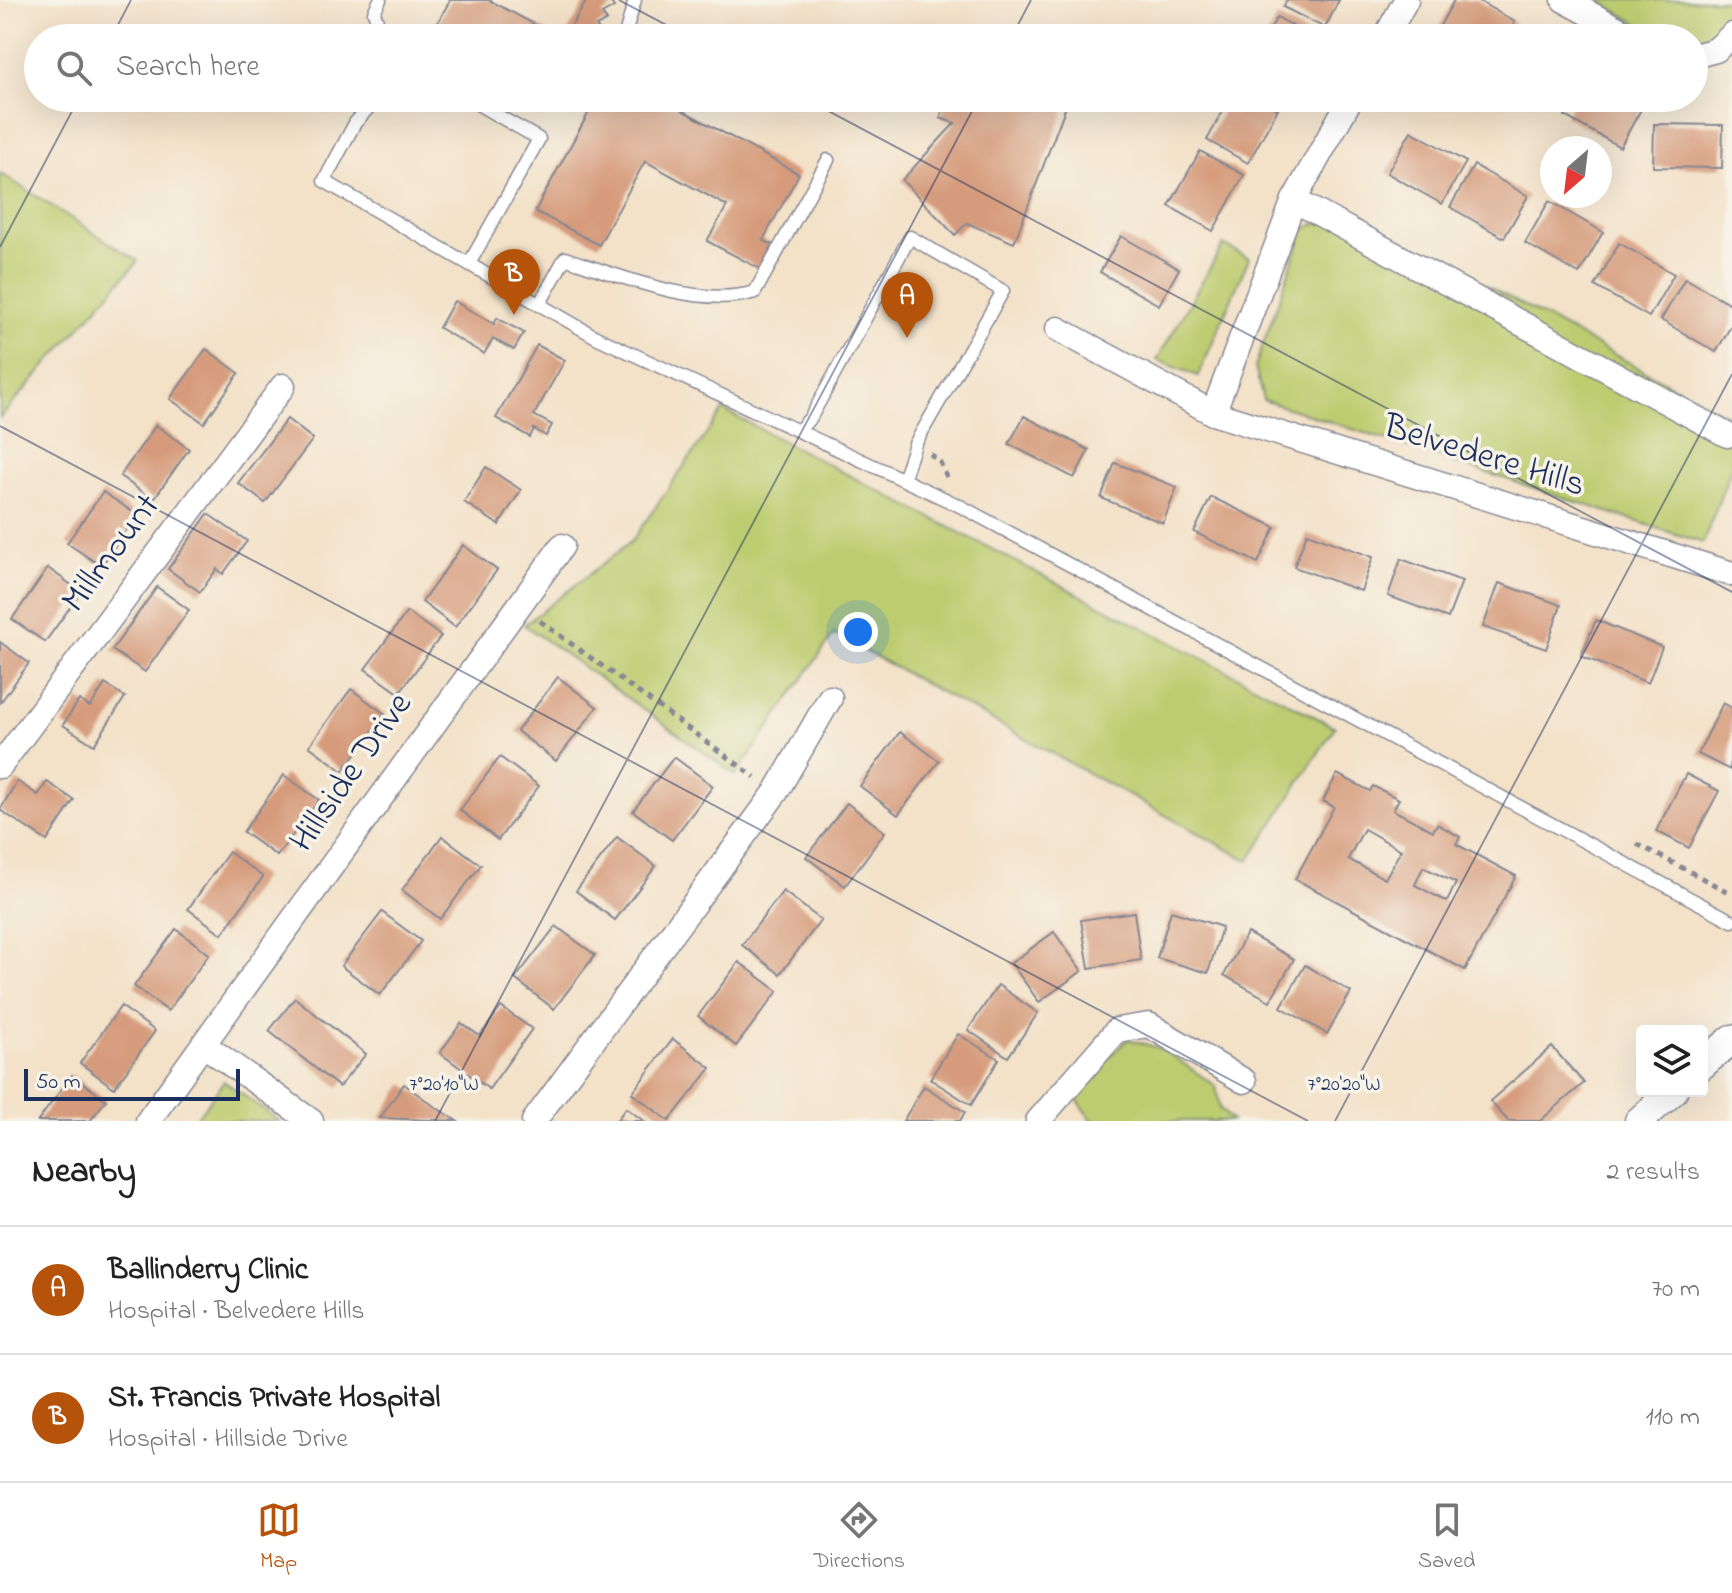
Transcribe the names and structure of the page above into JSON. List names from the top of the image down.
{
  "streets": {
    "street": ["Belvedere Hills", "Millmount", "Hillside Drive"]
  },
  "scale_bar": "50 m",
  "north": "bottom left",
  "page": {
    "search": "Search here",
    "pins": ["B", "A"],
    "scale": "50 m",
    "heading": ["Nearby", "2 results"],
    "list": [
      {
        "mark": "A",
        "name": "Ballinderry Clinic",
        "note": "Hospital · Belvedere Hills",
        "value": "70 m"
      },
      {
        "mark": "B",
        "name": "St. Francis Private Hospital",
        "note": "Hospital · Hillside Drive",
        "value": "110 m"
      }
    ],
    "nav": ["Map", "Directions", "Saved"]
  },
  "coordinates": ["7°20'10\"W", "7°20'20\"W"]
}
